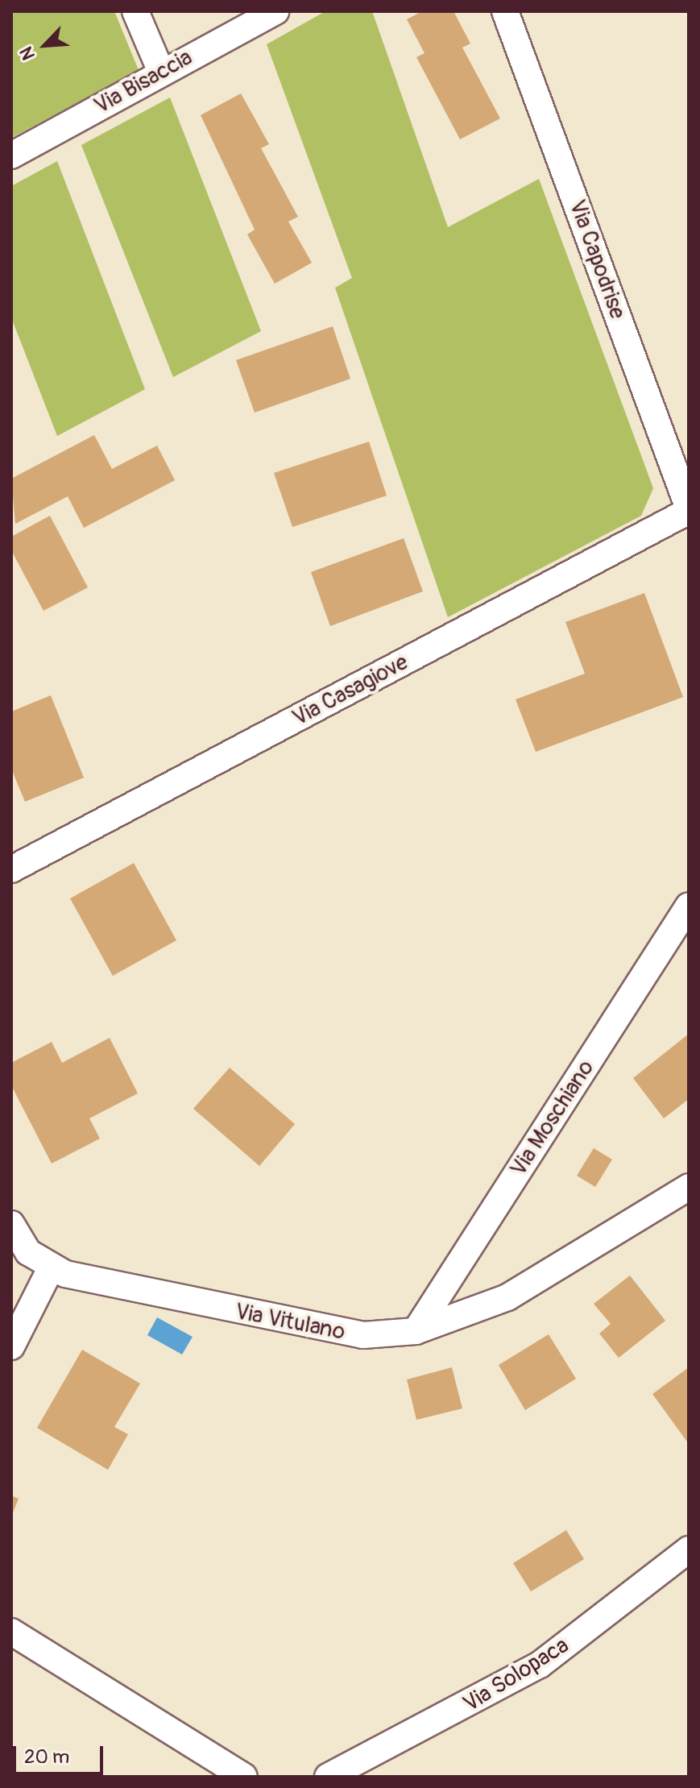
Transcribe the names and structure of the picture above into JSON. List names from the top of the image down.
{
  "streets": {
    "street": [
      "Via Bisaccia",
      "Via Capodrise",
      "Via Casagiove",
      "Via Moschiano",
      "Via Vitulano",
      "Via Solopaca"
    ]
  },
  "crossings": [
    ["Via Capodrise", "Via Casagiove"],
    ["Via Moschiano", "Via Vitulano"]
  ],
  "scale_bar": "20 m",
  "north": "bottom left"
}
